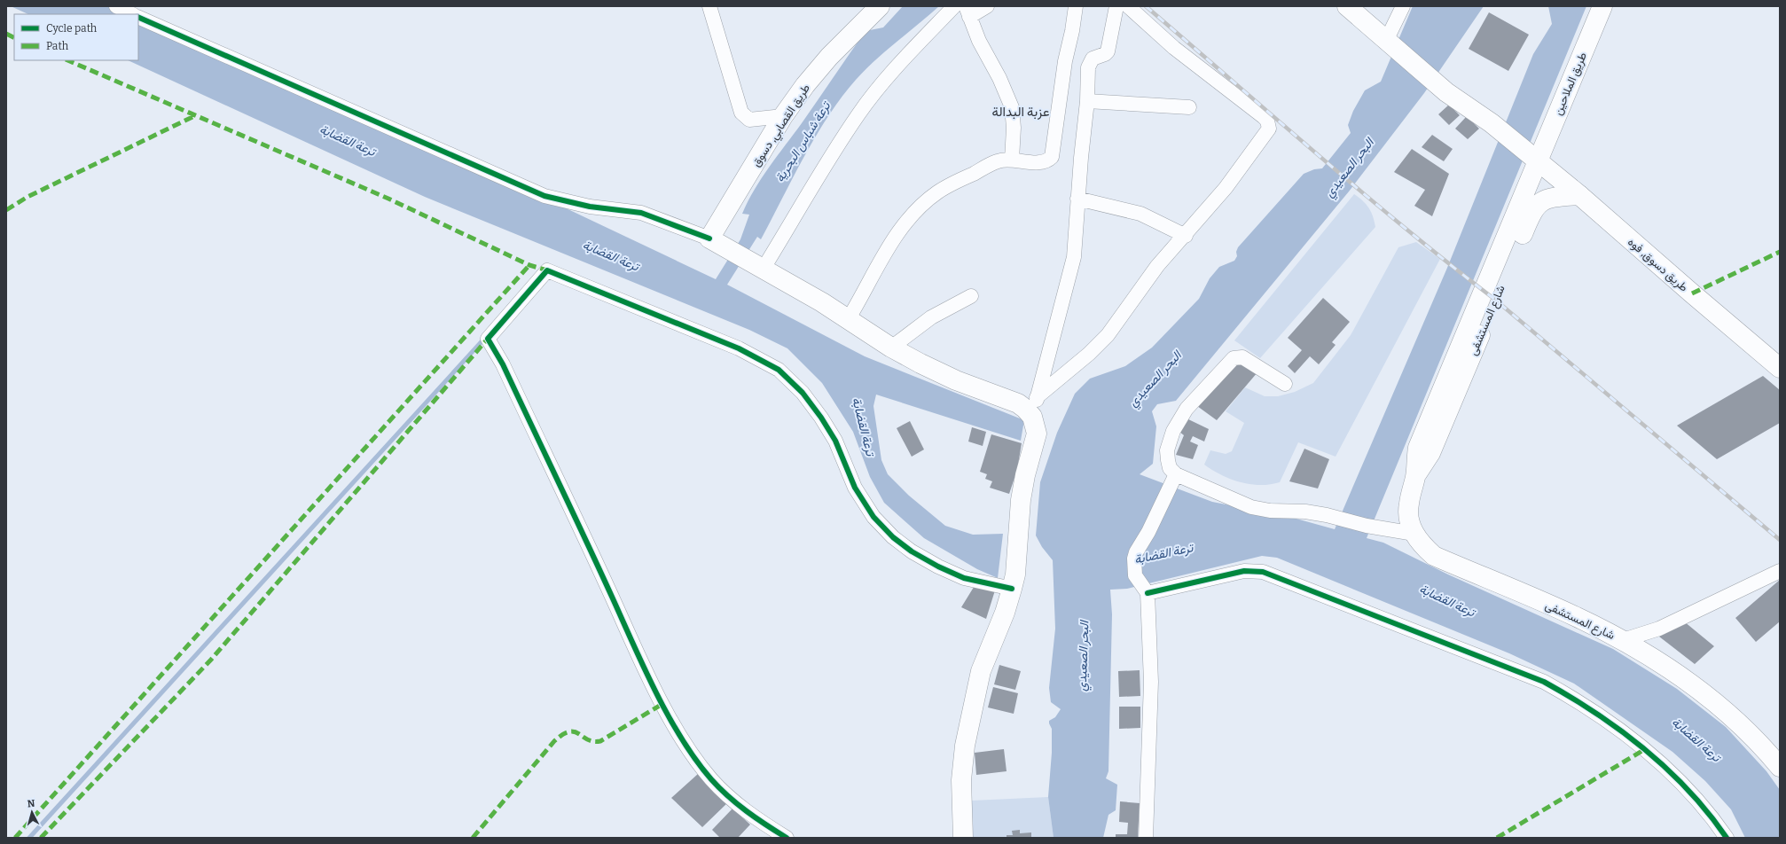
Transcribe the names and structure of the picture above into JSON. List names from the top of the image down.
{
  "streets": {
    "main road": [
      "طريق الملاحين",
      "طريق القصابي, دسوق",
      "طريق دسوق, فوه",
      "شارع المستشفى"
    ]
  },
  "crossings": [
    ["طريق الملاحين", "طريق دسوق, فوه"],
    ["طريق الملاحين", "شارع المستشفى"],
    ["طريق دسوق, فوه", "شارع المستشفى"]
  ],
  "districts": ["عزبة البدالة"],
  "water": ["ترعة القضابة", "ترعة شباس البحرية", "البحر الصعيدي"],
  "legend": ["Cycle path", "Path"],
  "north": "top"
}
